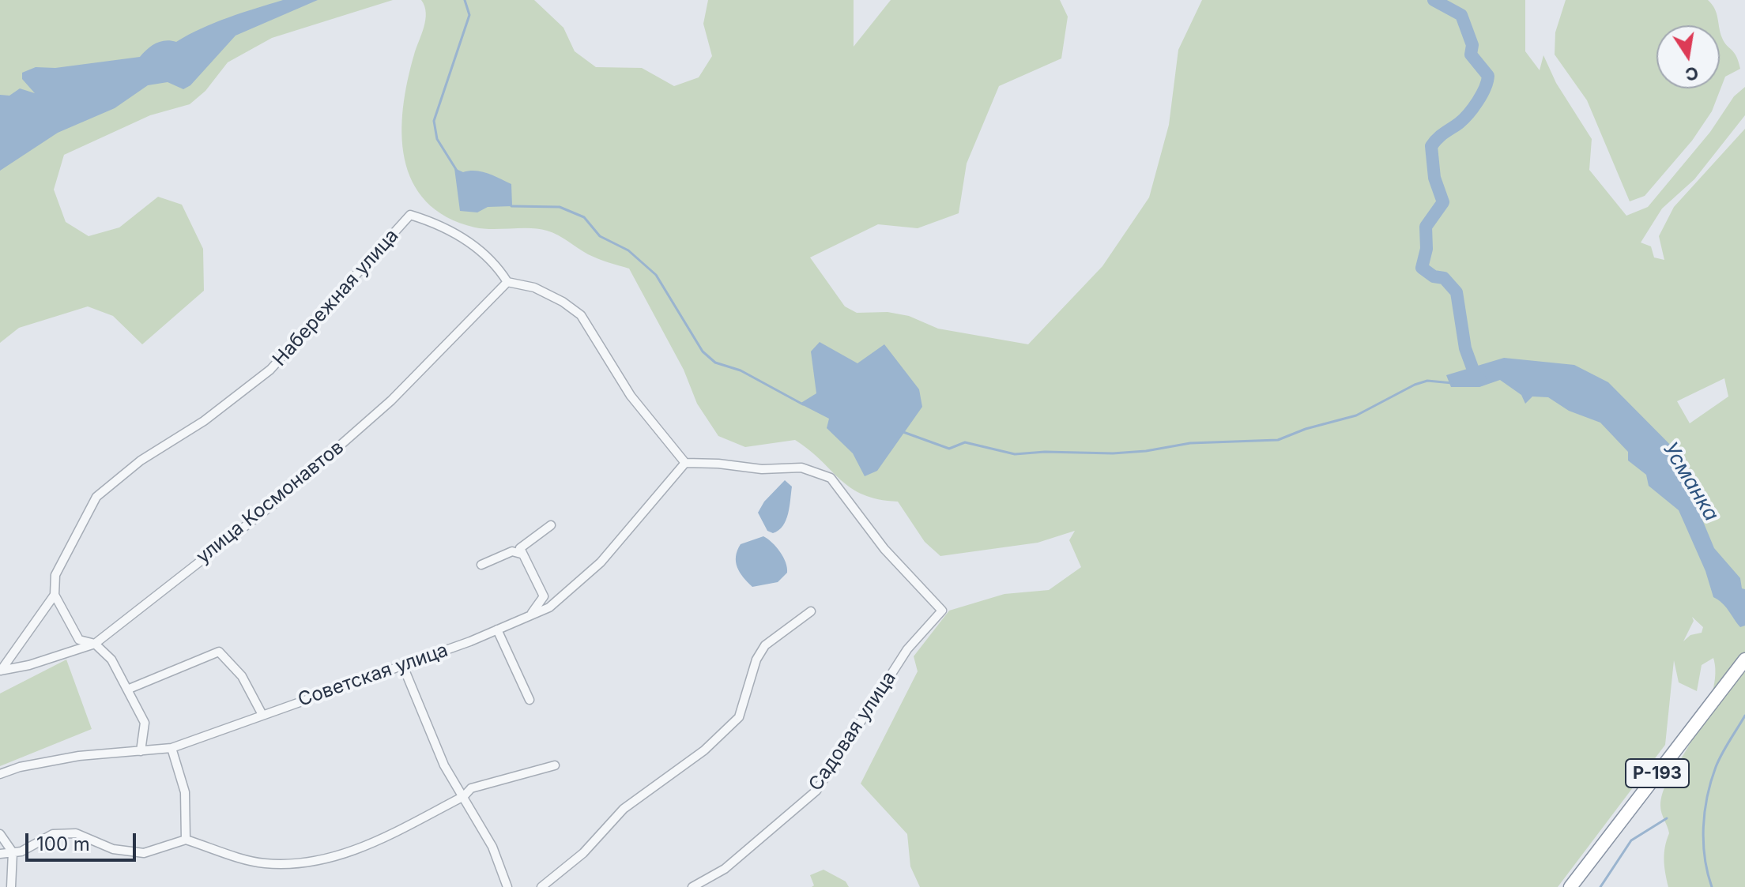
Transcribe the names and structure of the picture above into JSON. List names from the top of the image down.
{
  "streets": {
    "highway": ["Р-193"],
    "street": [
      "Набережная улица",
      "улица Космонавтов",
      "Советская улица",
      "Садовая улица"
    ]
  },
  "crossings": [
    ["Набережная улица", "улица Космонавтов"],
    ["Советская улица", "Садовая улица"]
  ],
  "water": ["Усманка"],
  "scale_bar": "100 m",
  "north": "bottom"
}
